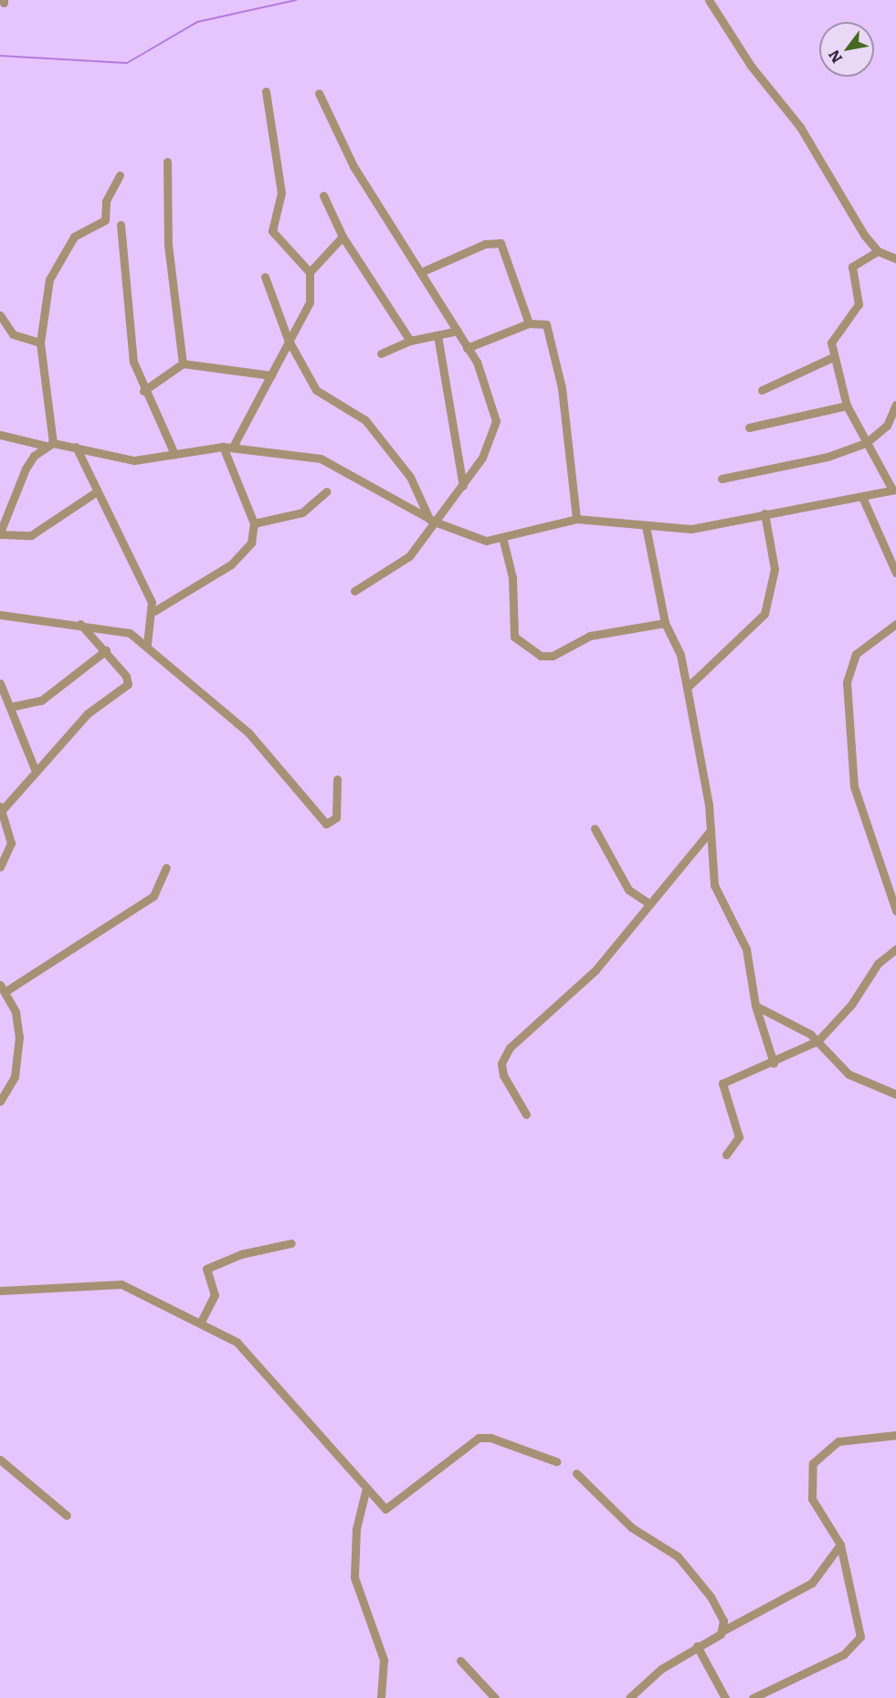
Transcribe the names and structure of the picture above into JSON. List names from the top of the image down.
{
  "north": "bottom left"
}
